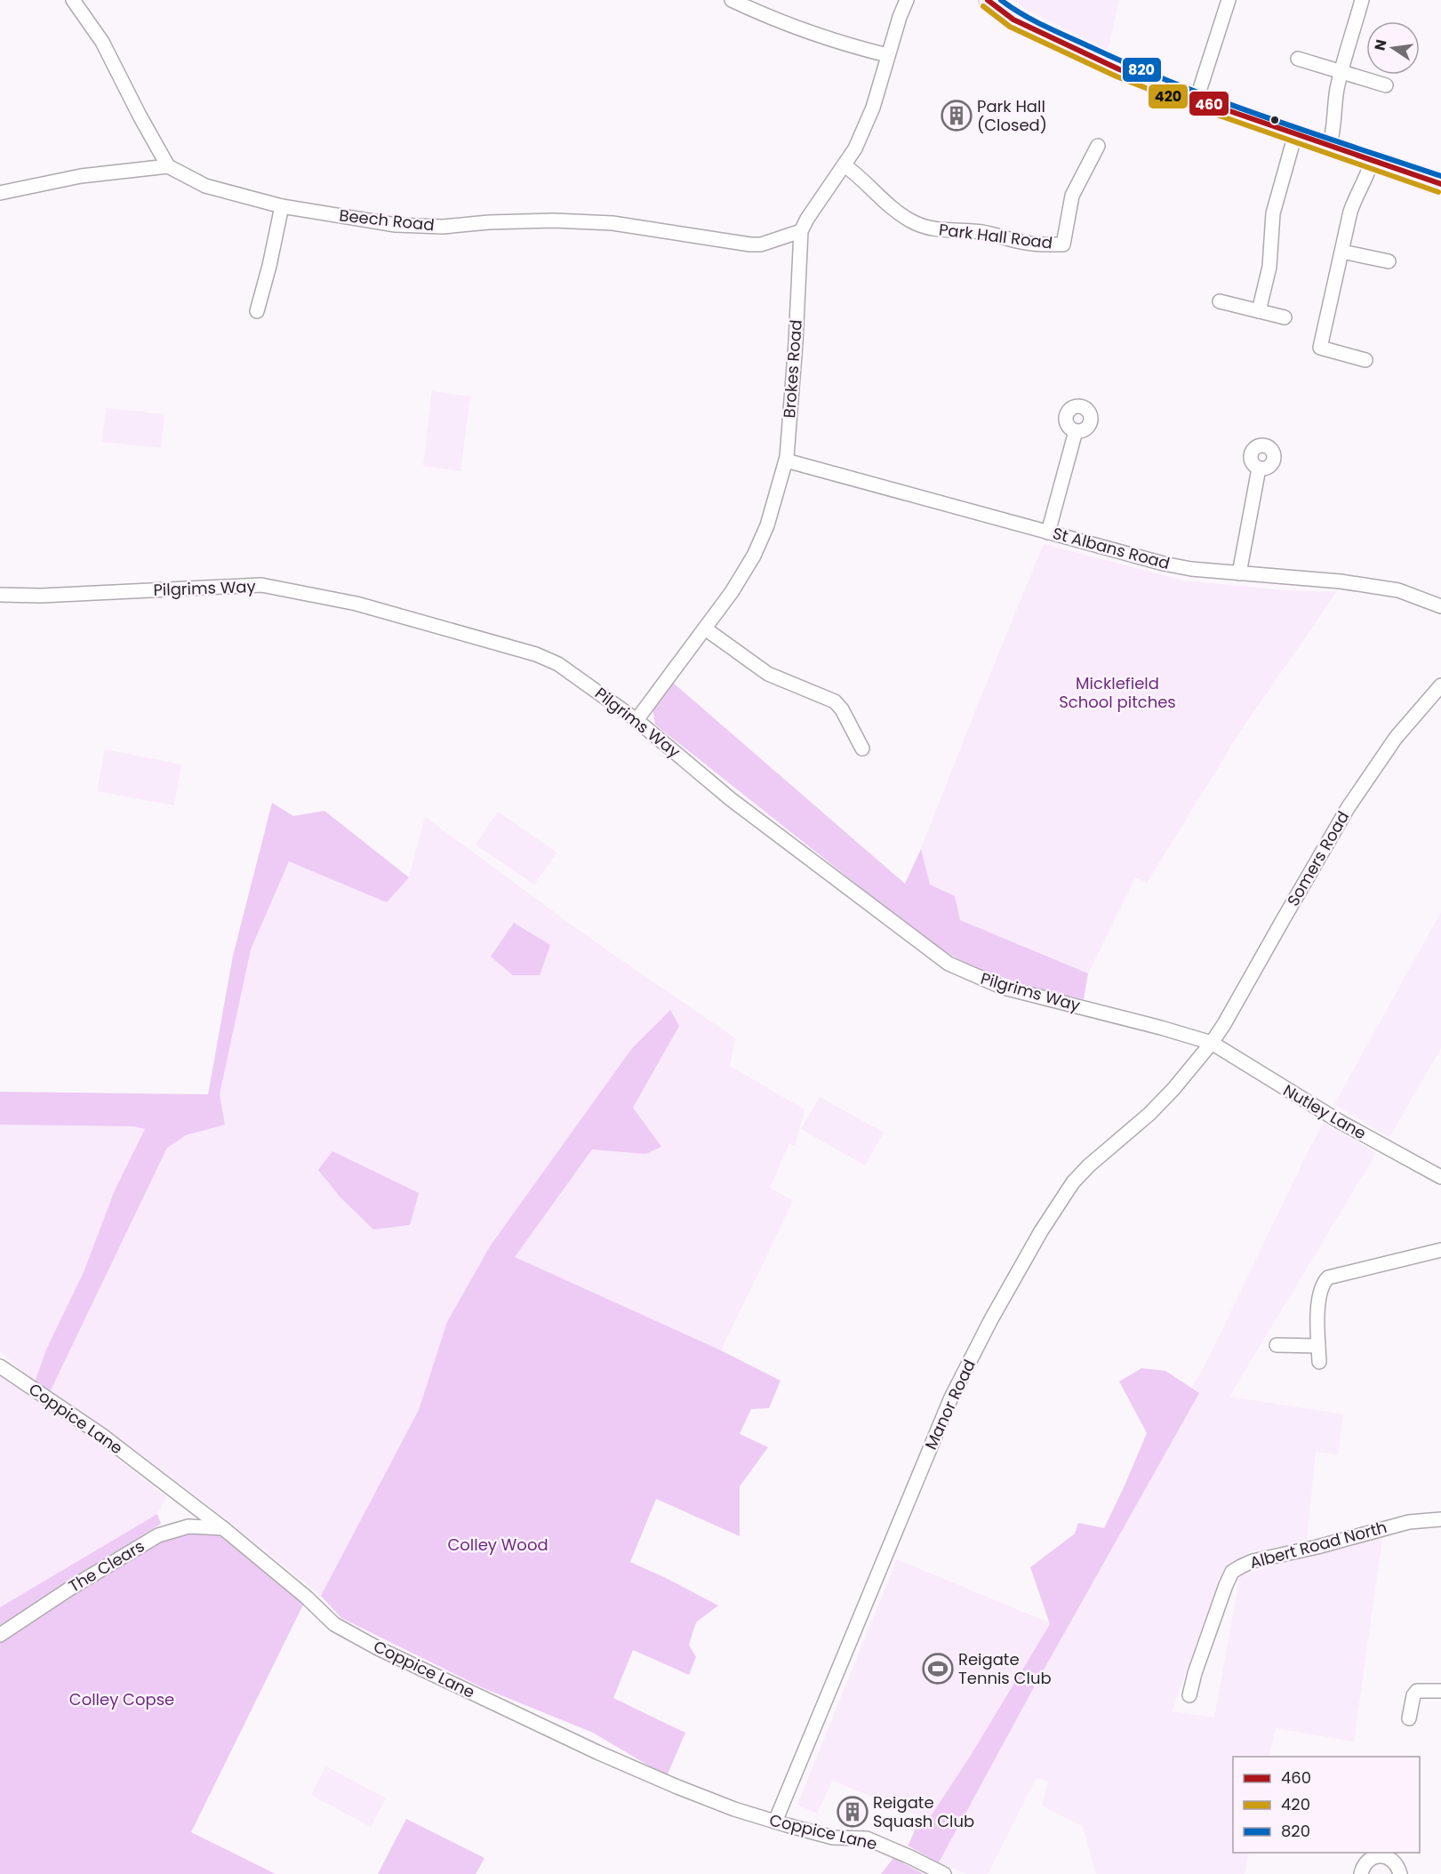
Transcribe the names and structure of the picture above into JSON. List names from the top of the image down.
{
  "streets": {
    "street": [
      "Beech Road",
      "Park Hall Road",
      "Brokes Road",
      "St Albans Road",
      "Pilgrims Way",
      "Somers Road",
      "Nutley Lane",
      "Manor Road",
      "Coppice Lane",
      "Albert Road North",
      "The Clears"
    ]
  },
  "crossings": [
    ["Beech Road", "Brokes Road"],
    ["Brokes Road", "St Albans Road"],
    ["Brokes Road", "Pilgrims Way"],
    ["Pilgrims Way", "Somers Road"],
    ["Pilgrims Way", "Nutley Lane"],
    ["Pilgrims Way", "Manor Road"],
    ["Somers Road", "Nutley Lane"],
    ["Somers Road", "Manor Road"],
    ["Nutley Lane", "Manor Road"],
    ["Manor Road", "Coppice Lane"],
    ["Coppice Lane", "The Clears"]
  ],
  "parks": ["Micklefield School pitches", "Colley Wood", "Colley Copse"],
  "places": {
    "building": ["Park Hall (Closed)", "Reigate Squash Club"],
    "sports": ["Reigate Tennis Club"]
  },
  "lines": ["transit line 460", "transit line 820", "transit line 420"],
  "legend": ["460", "420", "820"],
  "north": "left"
}
